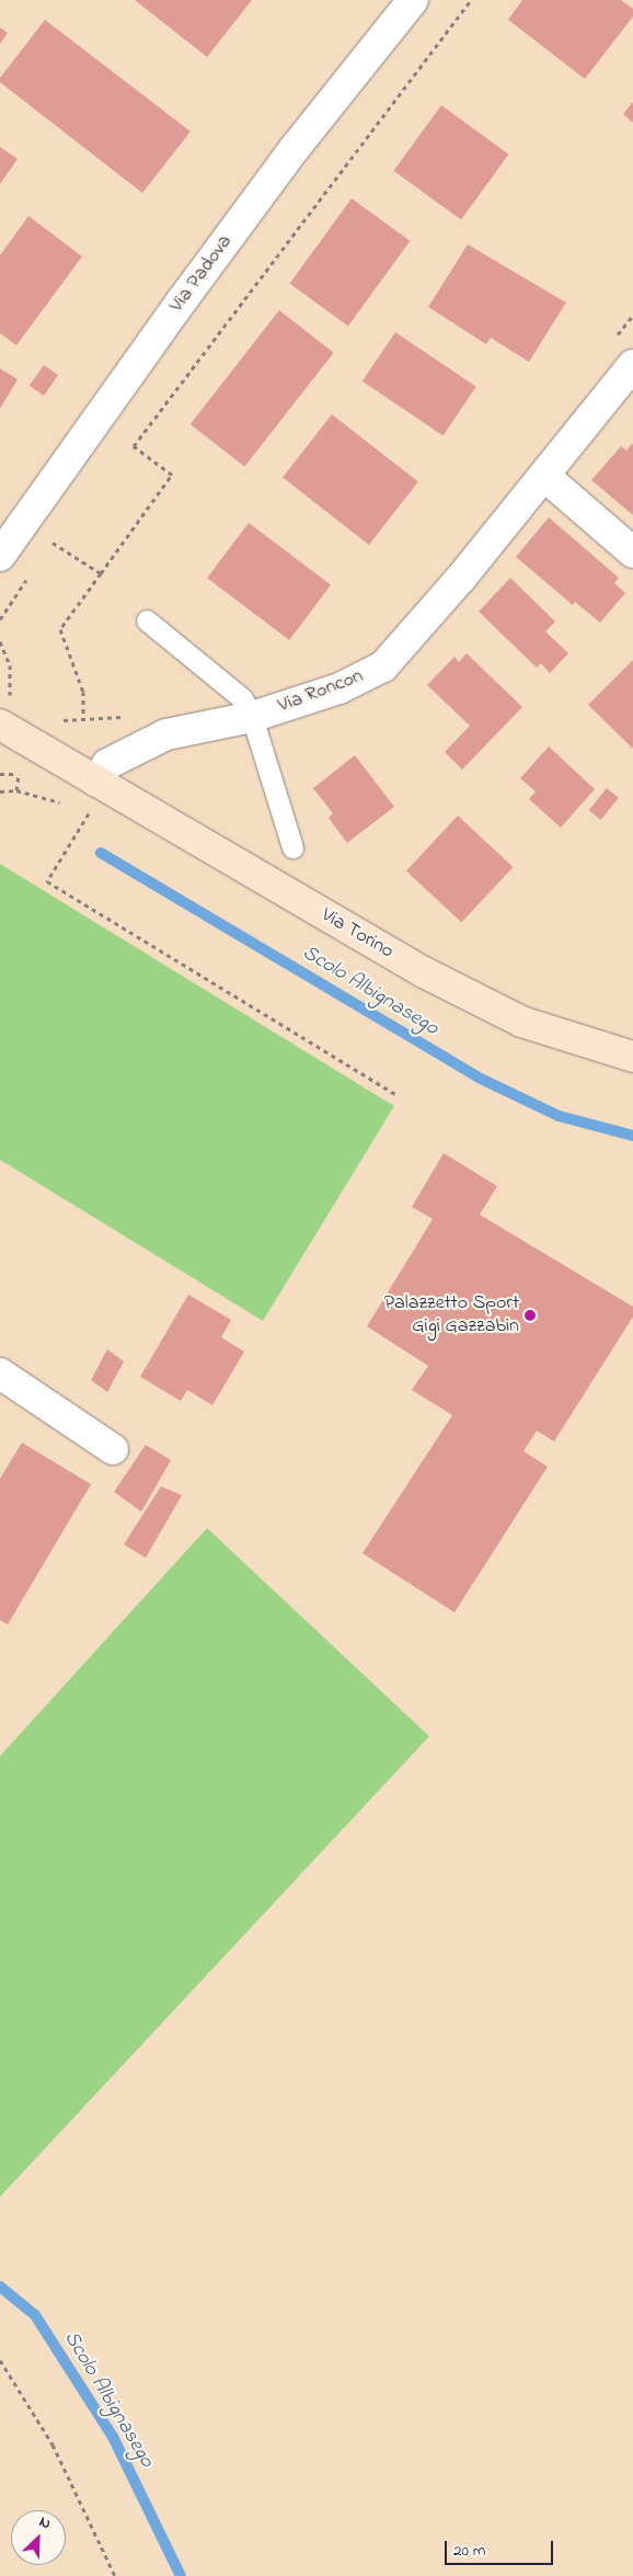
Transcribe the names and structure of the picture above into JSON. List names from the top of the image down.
{
  "streets": {
    "street": ["Via Padova", "Via Roncon", "Via Torino"]
  },
  "crossings": [
    ["Via Roncon", "Via Torino"]
  ],
  "water": ["Scolo Albignasego"],
  "places": ["Palazzetto Sport Gigi Gazzabin"],
  "scale_bar": "20 m",
  "north": "top right"
}
